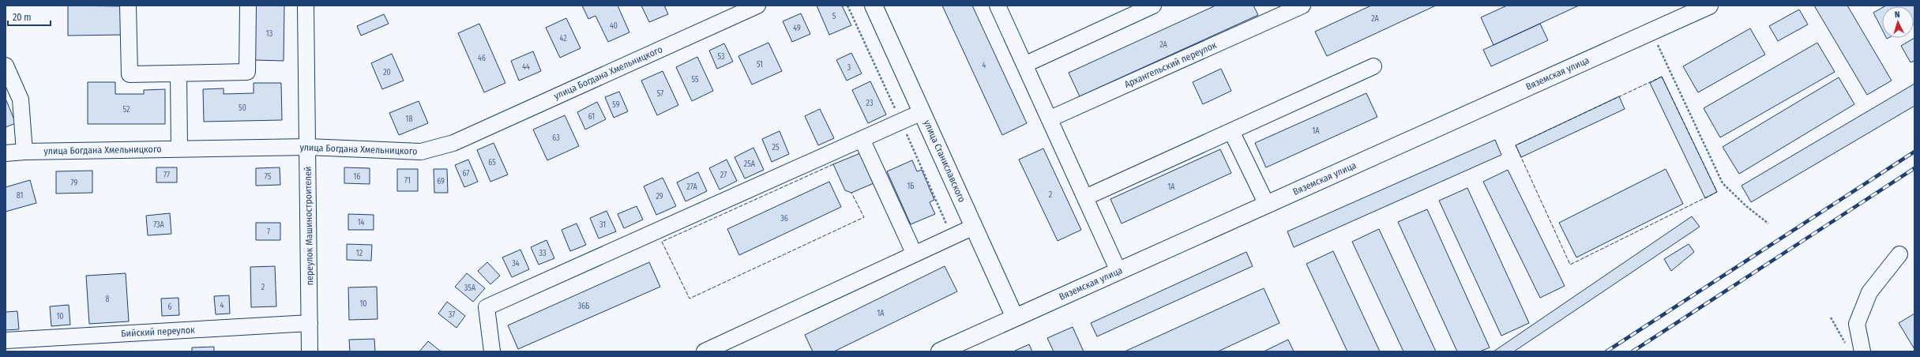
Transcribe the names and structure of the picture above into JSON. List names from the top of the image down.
{
  "streets": {
    "main road": ["Вяземская улица", "улица Станиславского"],
    "street": [
      "Архангельский переулок",
      "улица Богдана Хмельницкого",
      "переулок Машиностроителей",
      "Бийский переулок"
    ]
  },
  "crossings": [
    ["улица Богдана Хмельницкого", "переулок Машиностроителей"],
    ["Вяземская улица", "улица Станиславского"],
    ["переулок Машиностроителей", "Бийский переулок"]
  ],
  "house_numbers": [
    "5",
    "2А",
    "40",
    "49",
    "13",
    "42",
    "2А",
    "53",
    "46",
    "51",
    "4",
    "44",
    "3",
    "20",
    "55",
    "57",
    "23",
    "59",
    "50",
    "52",
    "61",
    "18",
    "1А",
    "63",
    "25",
    "65",
    "25А",
    "67",
    "77",
    "27",
    "75",
    "16",
    "71",
    "69",
    "79",
    "1Б",
    "27А",
    "1А",
    "2",
    "81",
    "29",
    "36",
    "14",
    "73А",
    "31",
    "7",
    "12",
    "33",
    "34",
    "2",
    "35А",
    "8",
    "10",
    "4",
    "36Б",
    "6",
    "1А",
    "37",
    "10"
  ],
  "scale_bar": "20 m",
  "north": "top"
}
